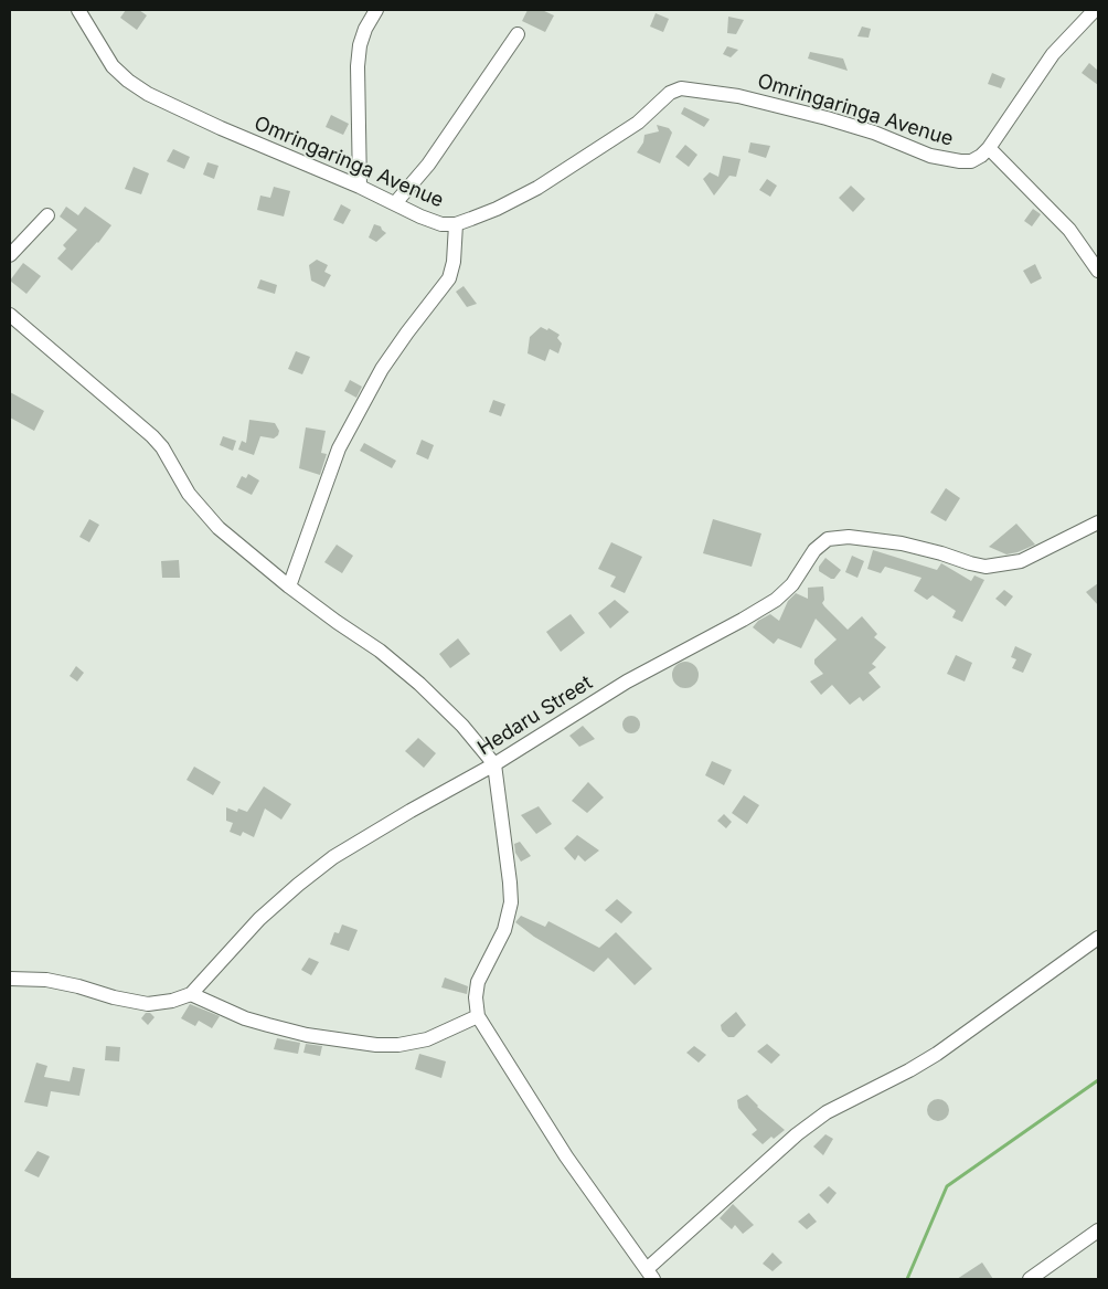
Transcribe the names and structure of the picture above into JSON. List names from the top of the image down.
{
  "streets": {
    "street": ["Omringaringa Avenue", "Hedaru Street"]
  }
}
